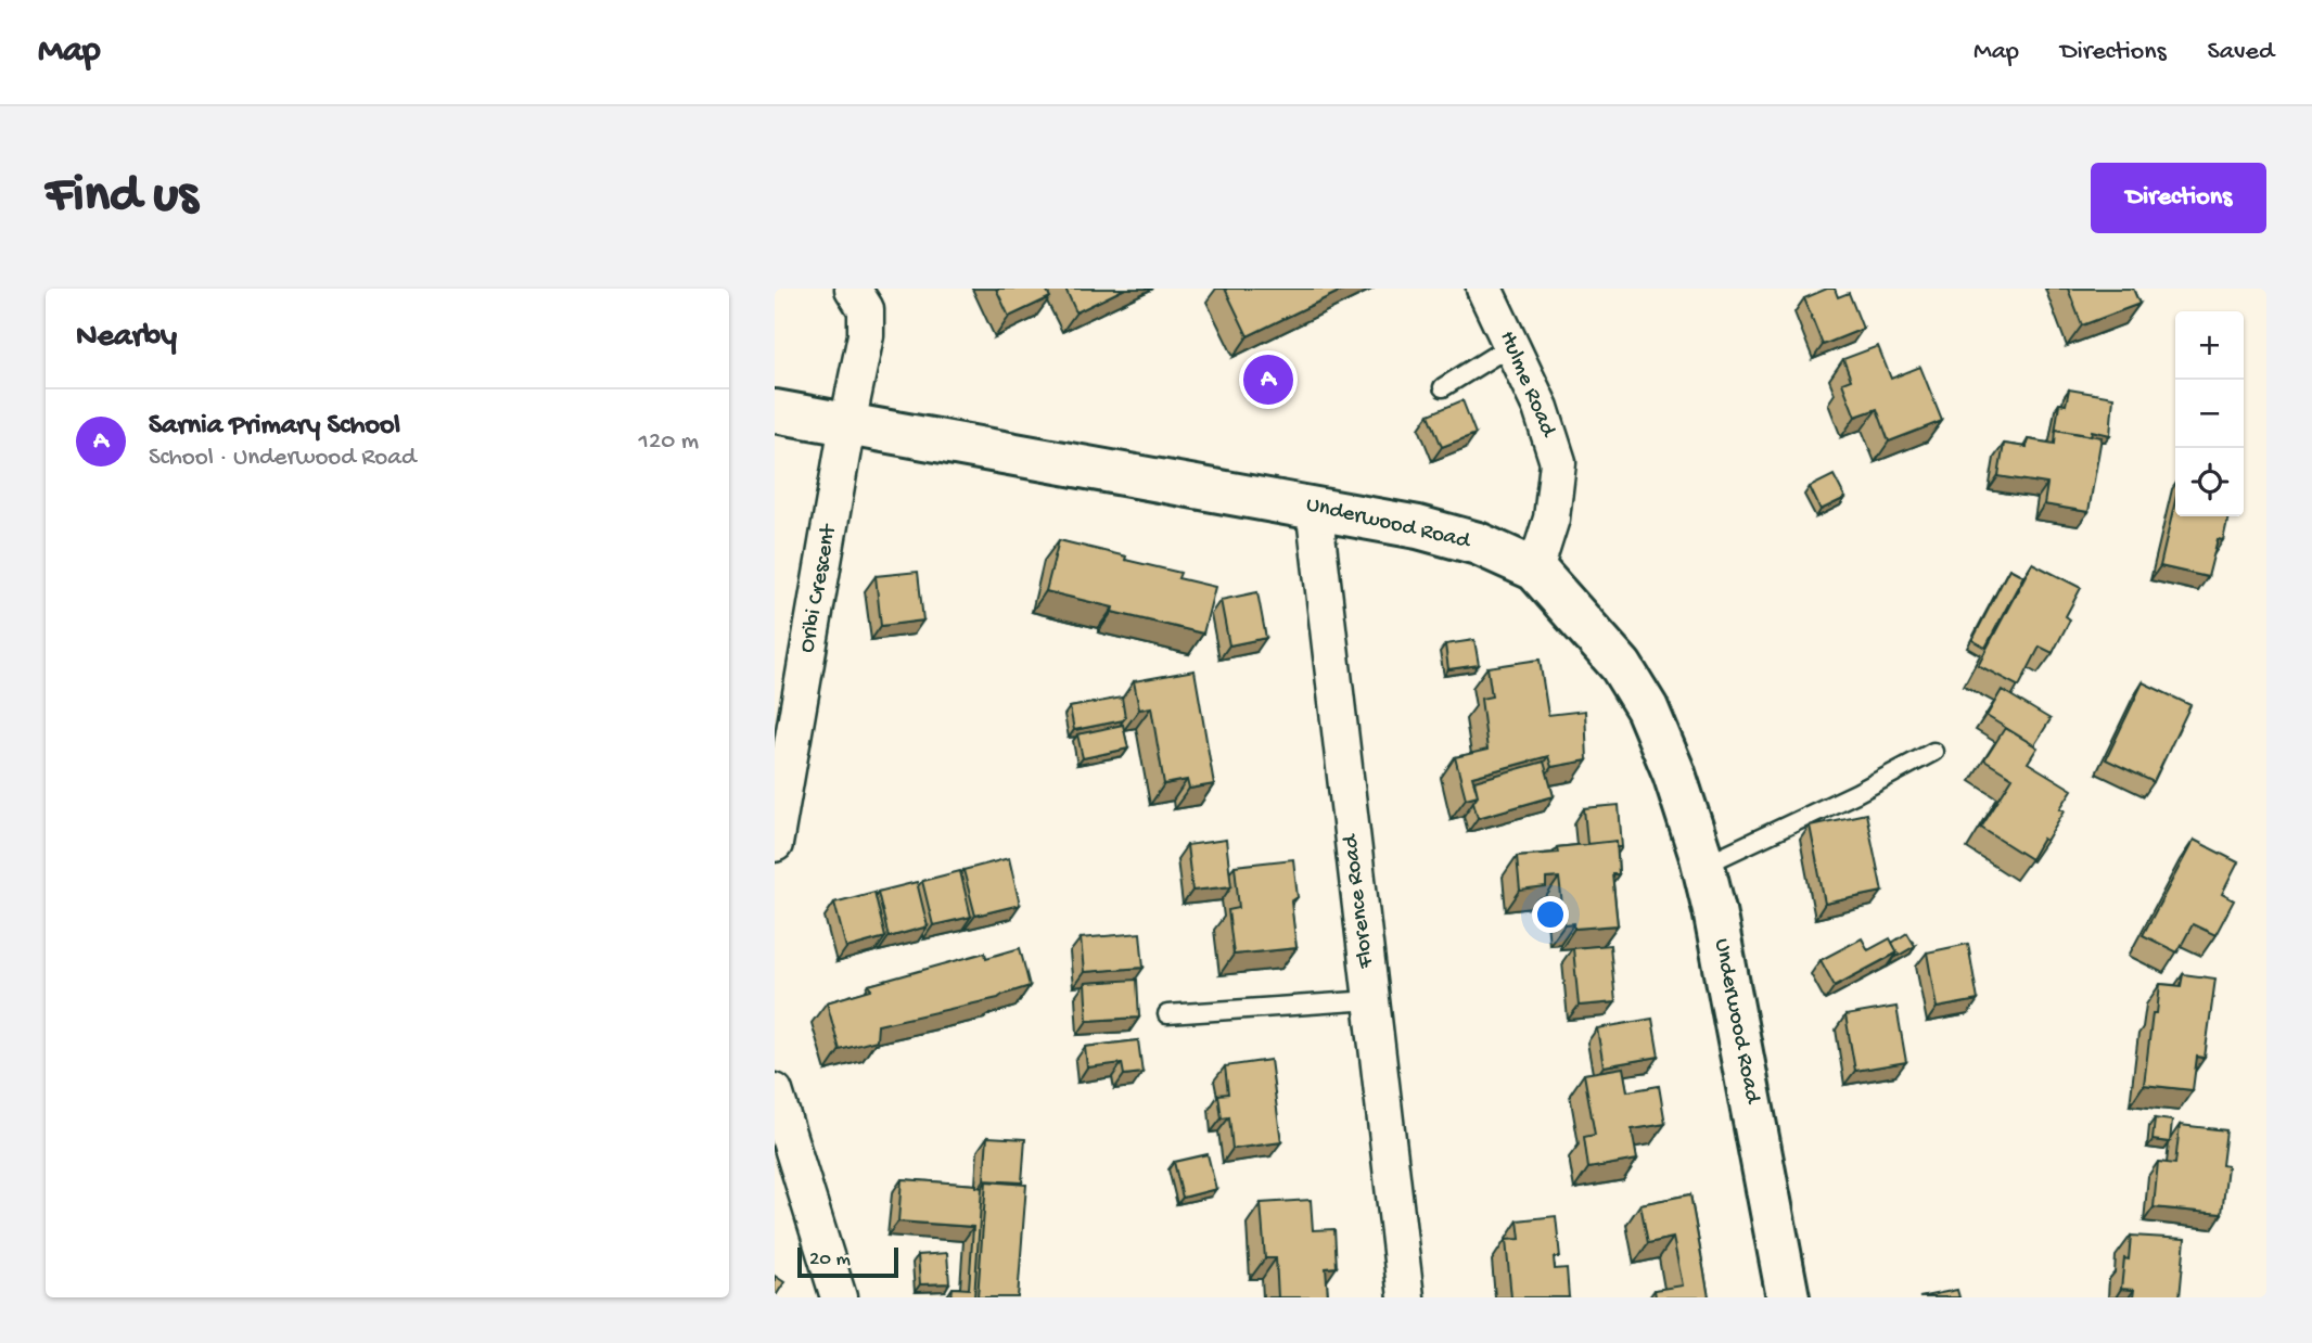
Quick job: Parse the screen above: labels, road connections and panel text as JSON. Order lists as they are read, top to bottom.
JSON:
{
  "streets": {
    "main road": ["Underwood Road"],
    "street": ["Hulme Road", "Oribi Crescent", "Florence Road"]
  },
  "crossings": [
    ["Hulme Road", "Underwood Road"],
    ["Underwood Road", "Oribi Crescent"],
    ["Underwood Road", "Florence Road"]
  ],
  "scale_bar": "20 m",
  "page": {
    "header": "Map",
    "nav": ["Map", "Directions", "Saved"],
    "buttons": "Directions",
    "title": "Find us",
    "heading": "Nearby",
    "map_buttons": ["+", "−"],
    "pins": "A",
    "list": [
      {
        "mark": "A",
        "name": "Sarnia Primary School",
        "note": "School · Underwood Road",
        "value": "120 m"
      }
    ],
    "scale": "20 m"
  }
}
